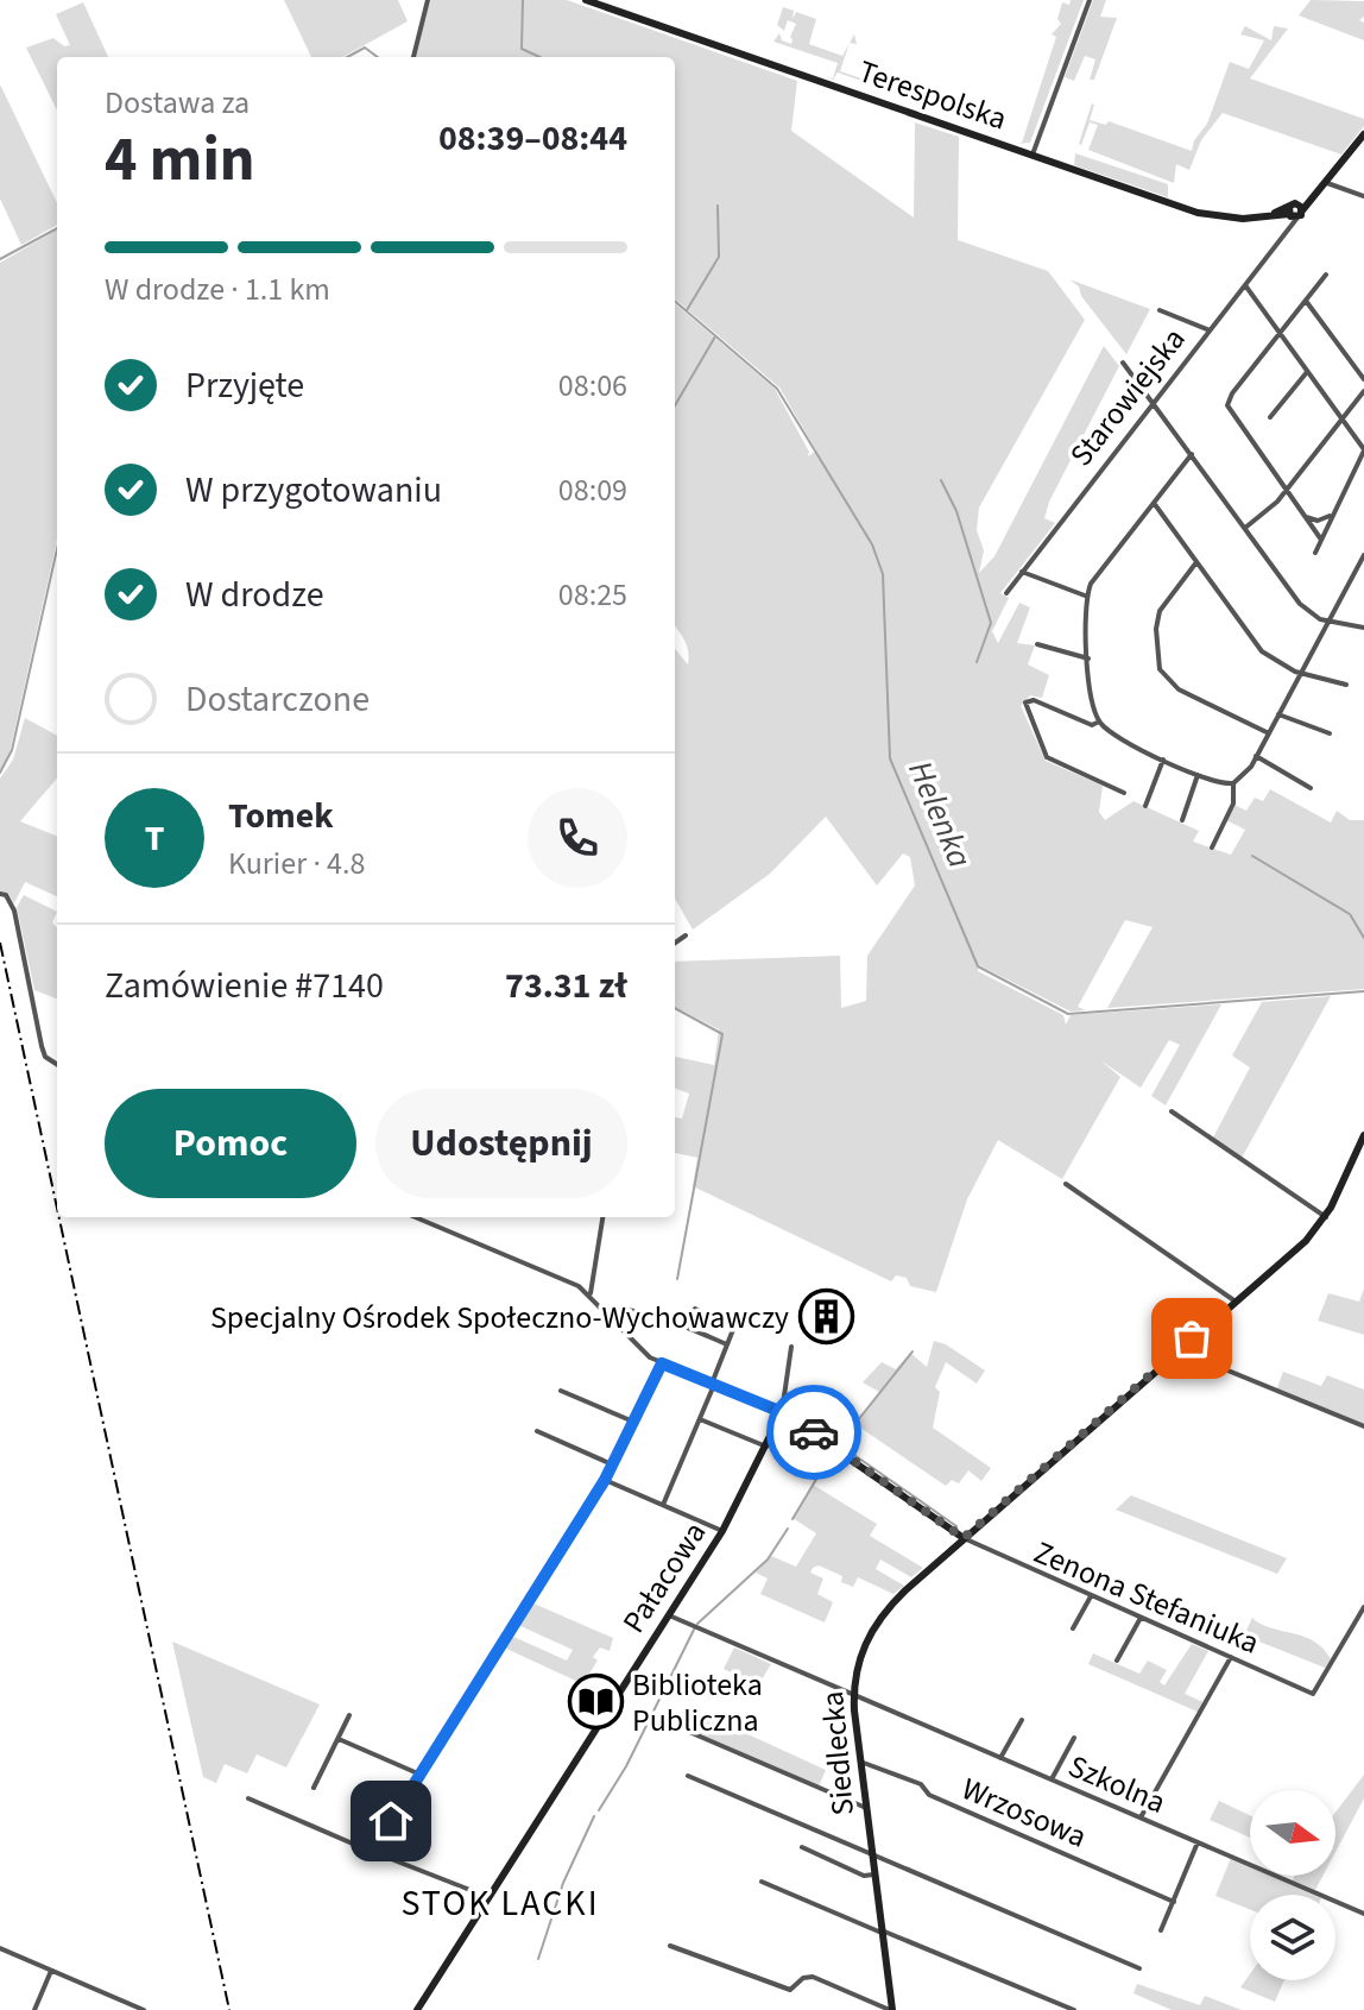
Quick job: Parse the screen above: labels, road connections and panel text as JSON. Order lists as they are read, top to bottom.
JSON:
{
  "streets": {
    "street": [
      "Terespolska",
      "Starowiejska",
      "Pałacowa",
      "Zenona Stefaniuka",
      "Siedlecka",
      "Szkolna",
      "Wrzosowa"
    ]
  },
  "crossings": [
    ["Terespolska", "Starowiejska"],
    ["Pałacowa", "Szkolna"],
    ["Zenona Stefaniuka", "Siedlecka"],
    ["Siedlecka", "Szkolna"],
    ["Siedlecka", "Wrzosowa"]
  ],
  "districts": ["STOK LACKI"],
  "water": ["Helenka"],
  "places": {
    "building": ["Specjalny Ośrodek Społeczno-Wychowawczy"],
    "library": ["Biblioteka Publiczna"]
  },
  "north": "right",
  "page": {
    "heading": ["4 min", "Dostawa za", "08:39–08:44"],
    "panel": [
      "Tomek",
      "Kurier · 4.8",
      "Zamówienie #7140",
      "73.31 zł"
    ],
    "bar": "W drodze · 1.1 km",
    "list": [
      ["Przyjęte", "08:06"],
      ["W przygotowaniu", "08:09"],
      ["W drodze", "08:25"],
      "Dostarczone"
    ],
    "round": "T",
    "buttons": ["Pomoc", "Udostępnij"]
  }
}
